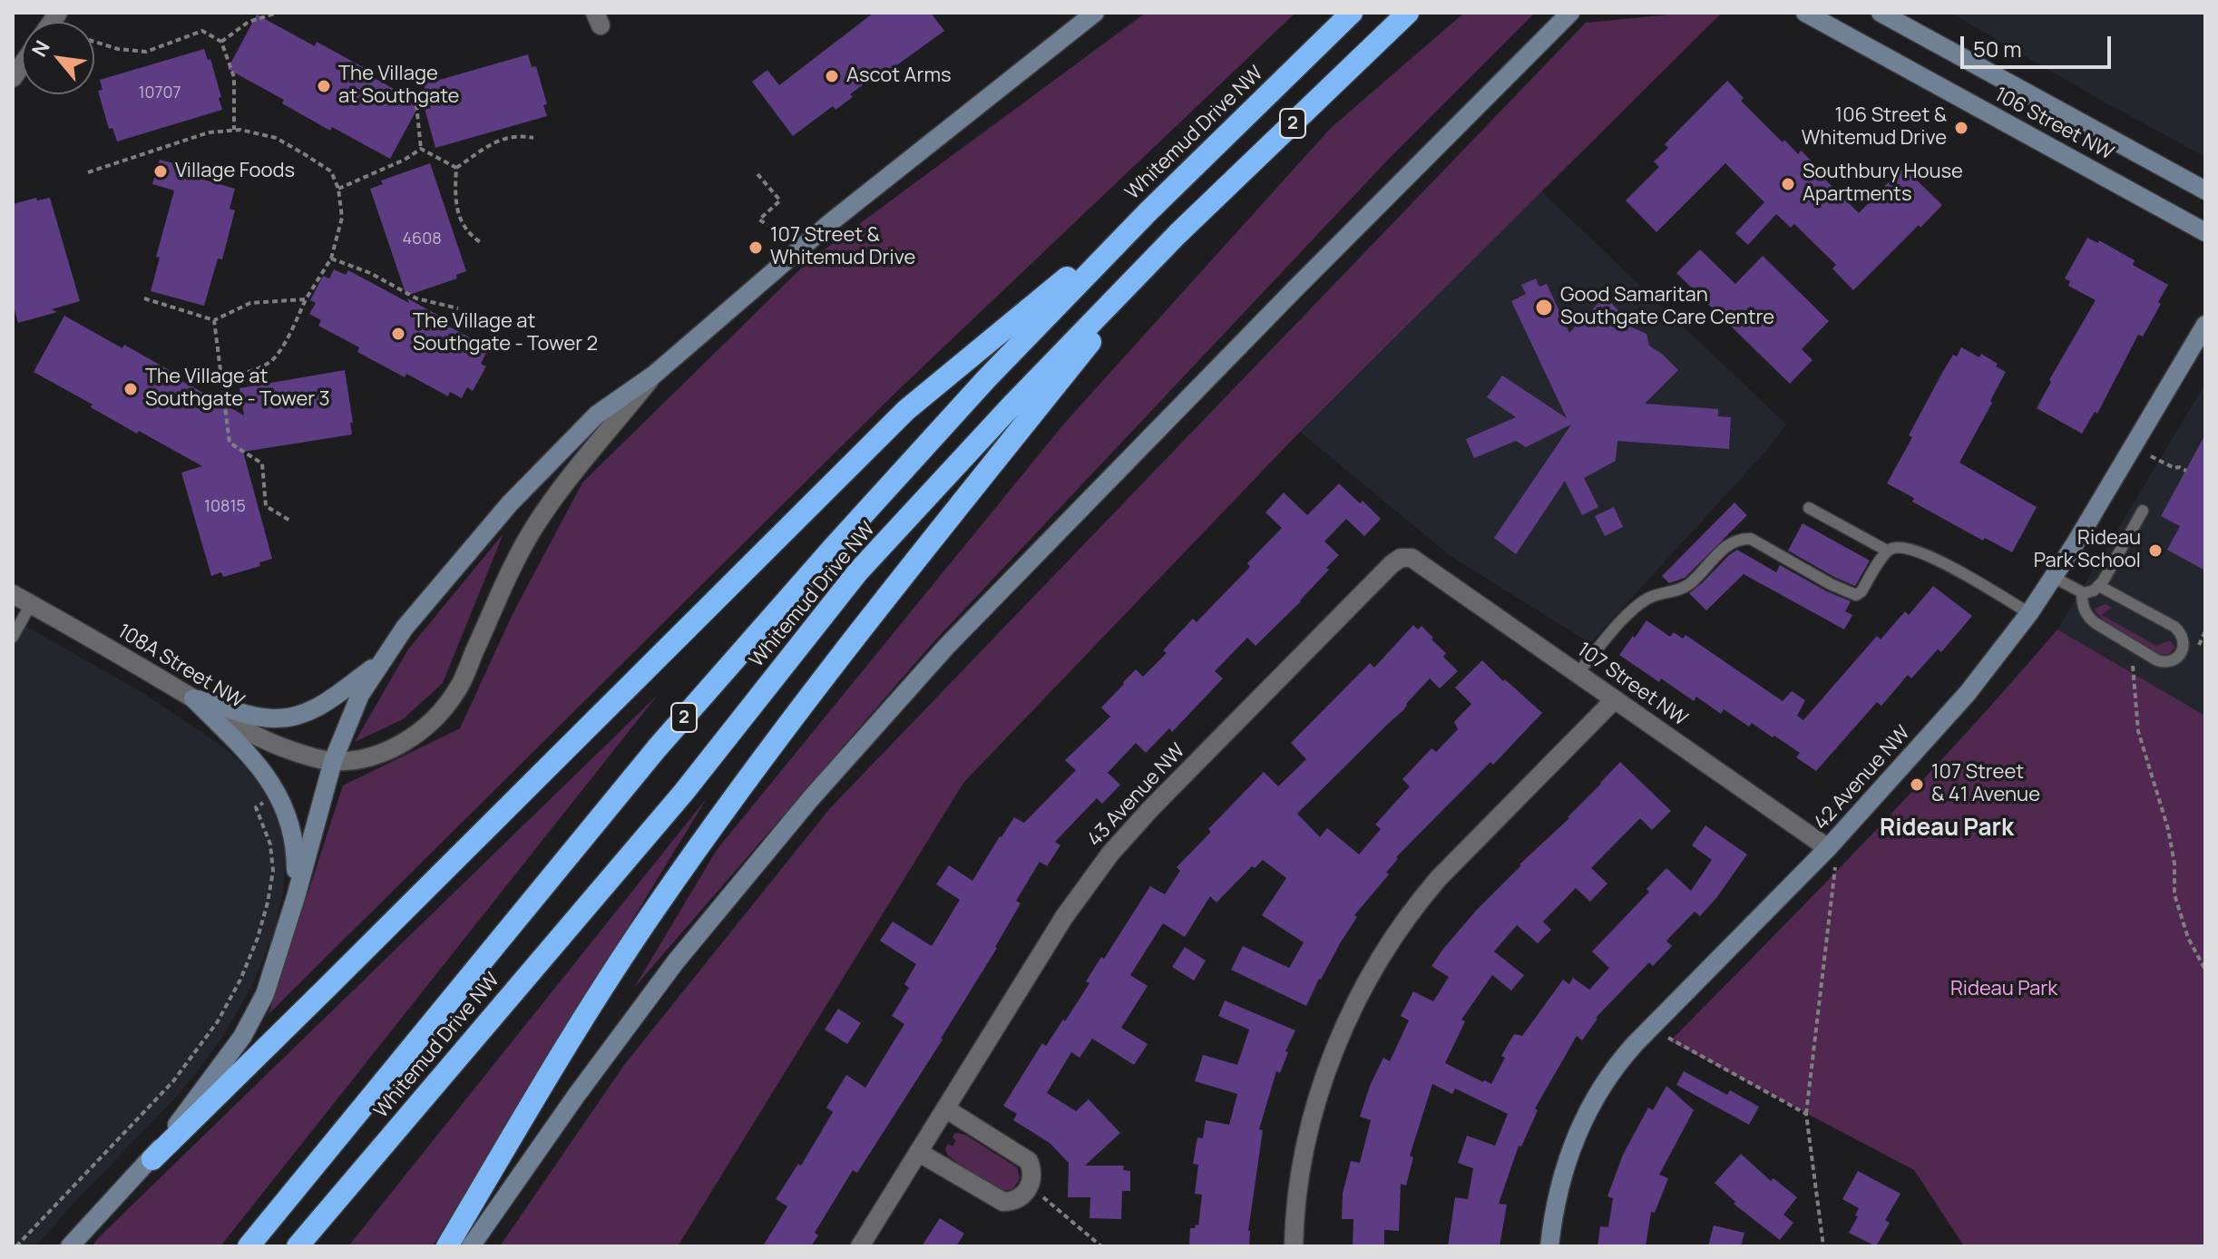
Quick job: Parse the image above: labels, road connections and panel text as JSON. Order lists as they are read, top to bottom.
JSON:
{
  "streets": {
    "highway": ["2", "Whitemud Drive NW"],
    "street": [
      "106 Street NW",
      "108A Street NW",
      "107 Street NW",
      "42 Avenue NW",
      "43 Avenue NW"
    ]
  },
  "crossings": [
    ["107 Street NW", "42 Avenue NW"],
    ["107 Street NW", "43 Avenue NW"]
  ],
  "districts": ["Rideau Park"],
  "parks": ["Rideau Park"],
  "places": [
    "Ascot Arms",
    "The Village at Southgate",
    "106 Street & Whitemud Drive",
    "Village Foods",
    "Southbury House Apartments",
    "107 Street & Whitemud Drive",
    "Good Samaritan Southgate Care Centre",
    "The Village at Southgate - Tower 2",
    "The Village at Southgate - Tower 3",
    "Rideau Park School",
    "107 Street & 41 Avenue"
  ],
  "house_numbers": ["10707", "4608", "10815"],
  "scale_bar": "50 m",
  "north": "top left"
}
